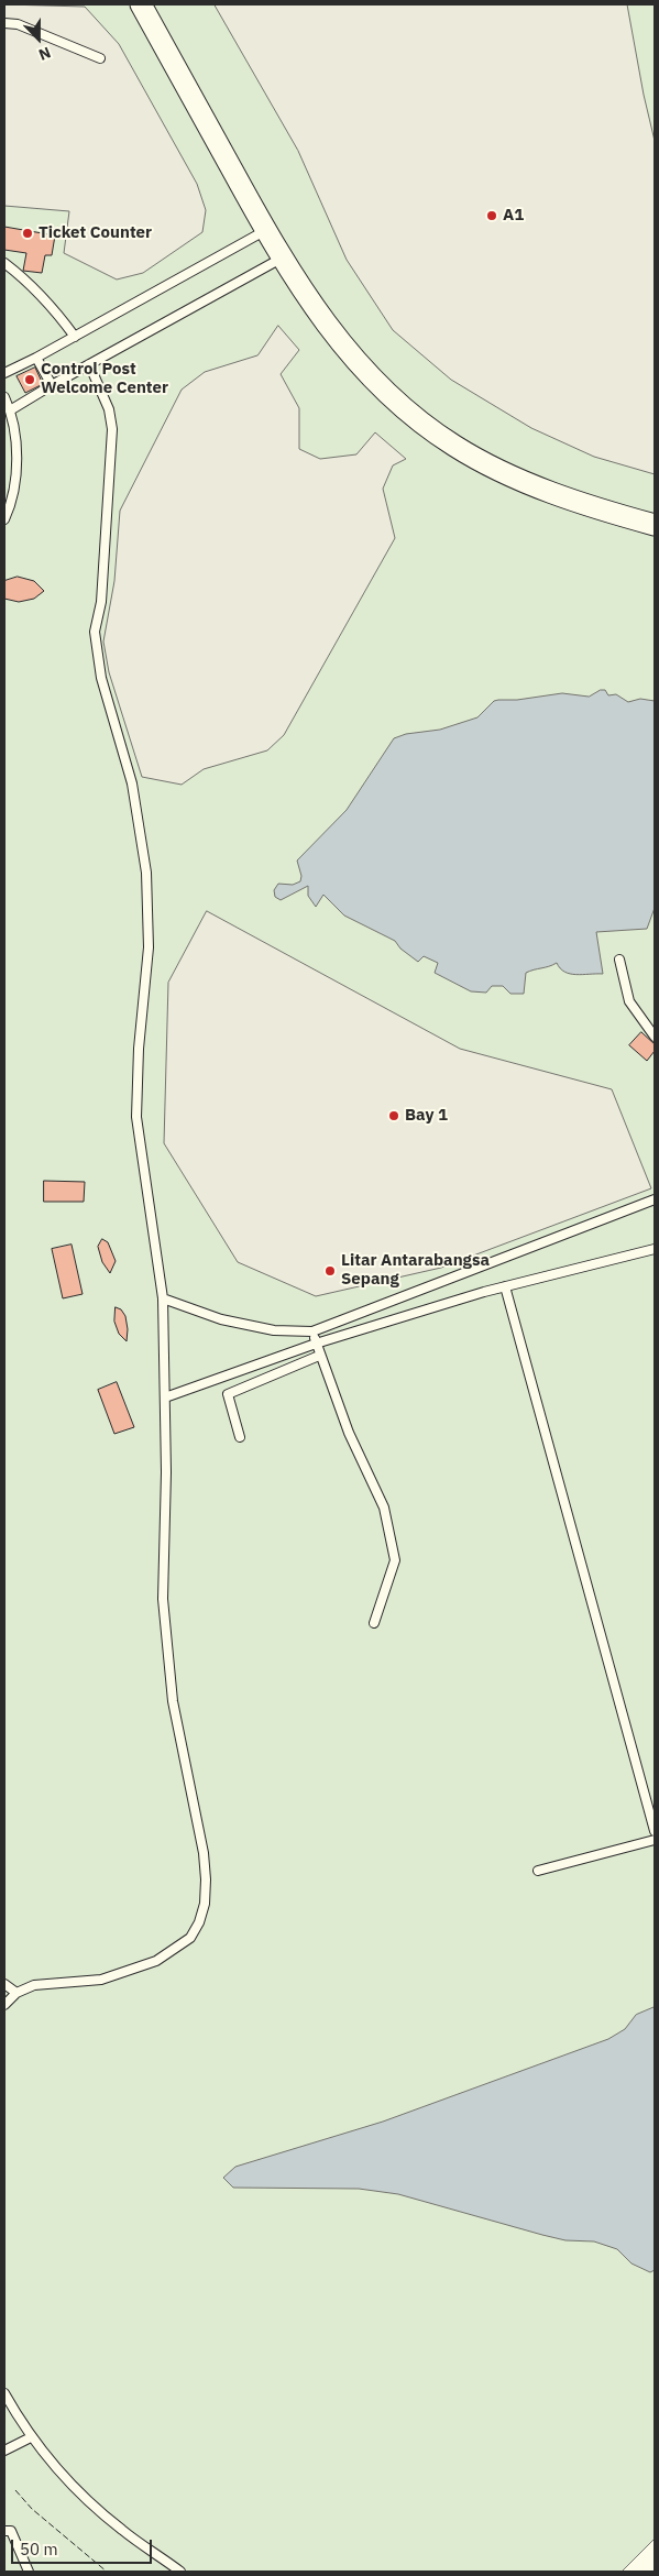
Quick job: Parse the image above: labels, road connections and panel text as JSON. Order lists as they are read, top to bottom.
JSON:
{
  "places": [
    "A1",
    "Ticket Counter",
    "Control Post Welcome Center",
    "Bay 1",
    "Litar Antarabangsa Sepang"
  ],
  "scale_bar": "50 m",
  "north": "bottom"
}
